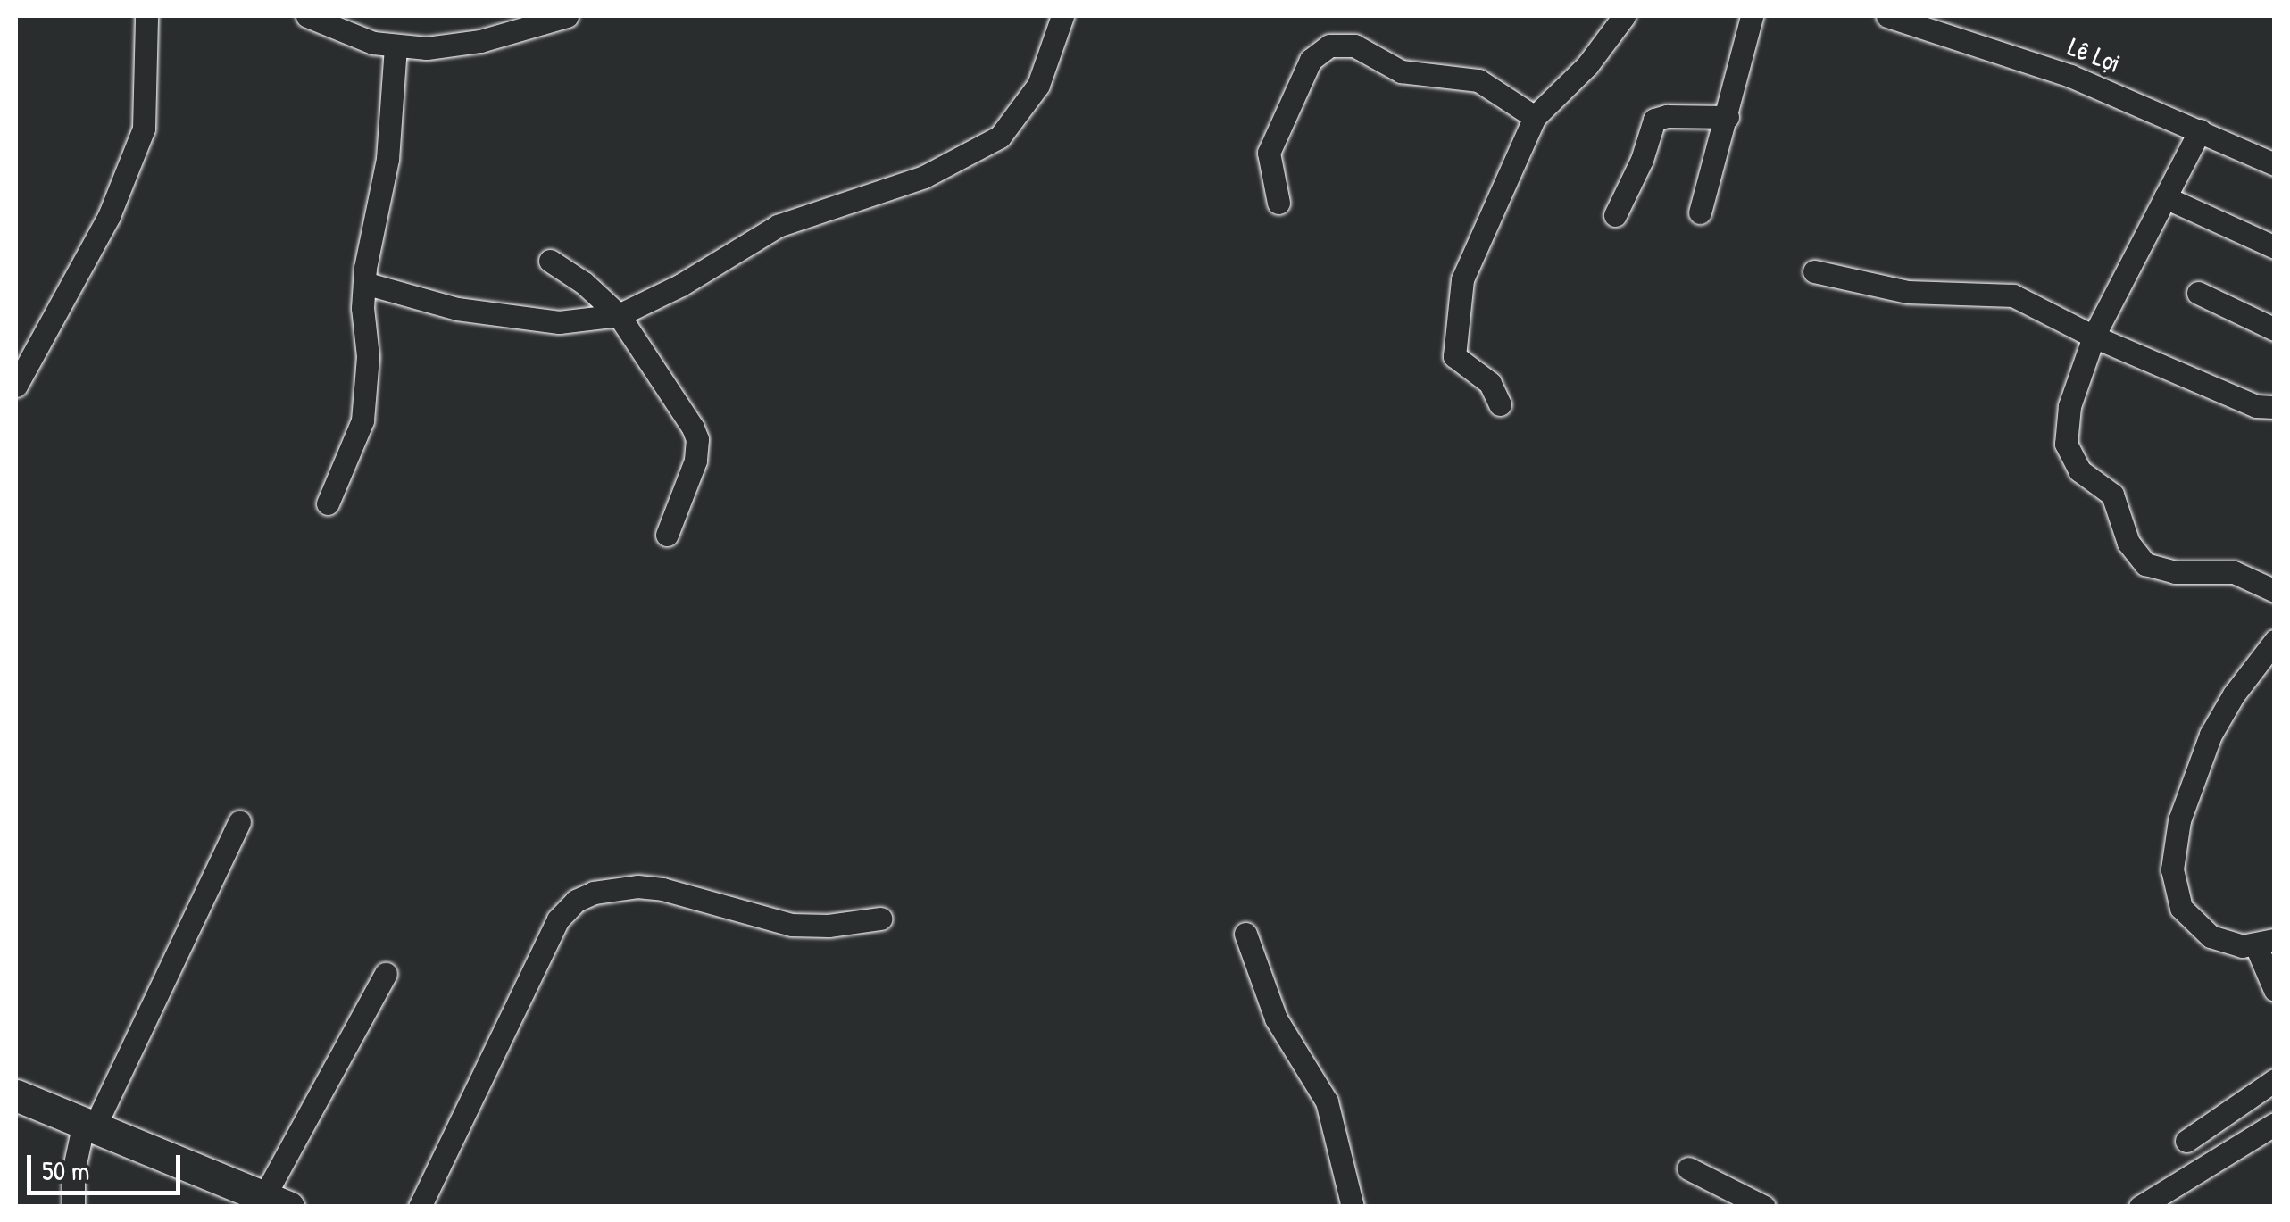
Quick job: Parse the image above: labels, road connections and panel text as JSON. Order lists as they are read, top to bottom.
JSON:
{
  "streets": {
    "street": ["Lê Lợi"]
  },
  "scale_bar": "50 m"
}
